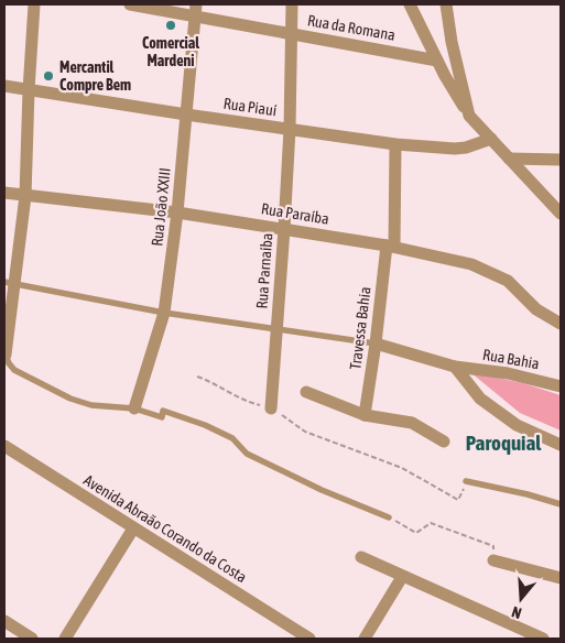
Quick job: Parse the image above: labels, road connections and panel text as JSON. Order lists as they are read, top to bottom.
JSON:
{
  "streets": {
    "street": [
      "Rua da Romana",
      "Rua Piauí",
      "Rua João XXIII",
      "Rua Paraíba",
      "Rua Parnaíba",
      "Travessa Bahia",
      "Rua Bahia",
      "Avenida Abraão Corando da Costa"
    ]
  },
  "crossings": [
    ["Rua da Romana", "Rua João XXIII"],
    ["Rua da Romana", "Rua Parnaíba"],
    ["Rua Piauí", "Rua João XXIII"],
    ["Rua Piauí", "Rua Parnaíba"],
    ["Rua Piauí", "Travessa Bahia"],
    ["Rua João XXIII", "Rua Paraíba"],
    ["Rua Paraíba", "Rua Parnaíba"],
    ["Rua Paraíba", "Travessa Bahia"],
    ["Travessa Bahia", "Rua Bahia"]
  ],
  "districts": ["Paroquial"],
  "places": ["Comercial Mardeni", "Mercantil Compre Bem"],
  "north": "bottom"
}
